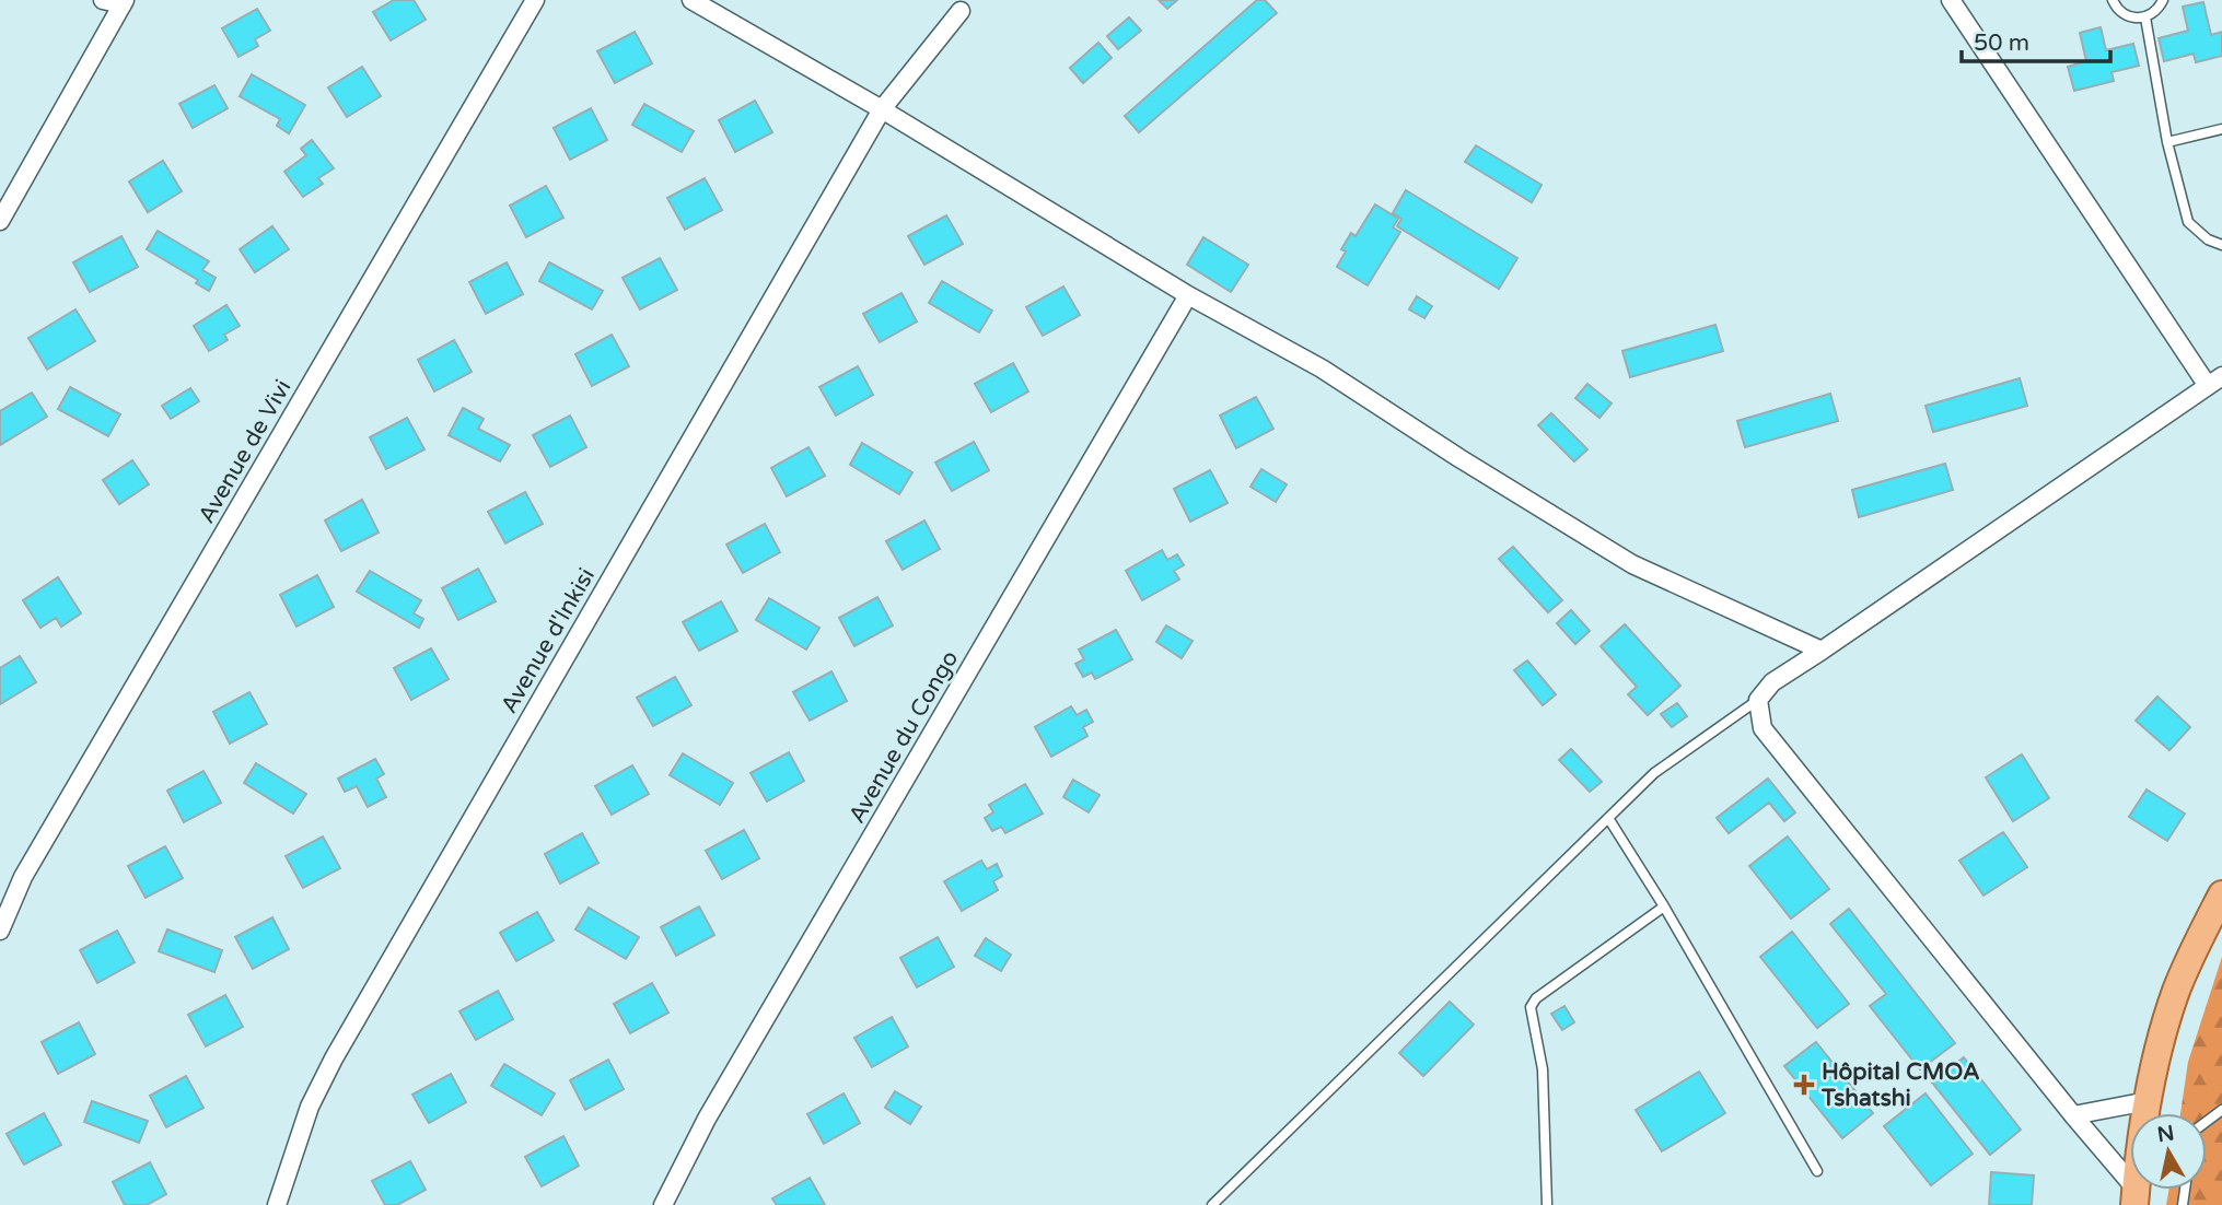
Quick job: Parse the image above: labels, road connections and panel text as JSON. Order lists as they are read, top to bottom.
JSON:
{
  "streets": {
    "street": ["Avenue de Vivi", "Avenue d'Inkisi", "Avenue du Congo"]
  },
  "places": {
    "health": ["Hôpital CMOA Tshatshi"]
  },
  "scale_bar": "50 m",
  "north": "top"
}
